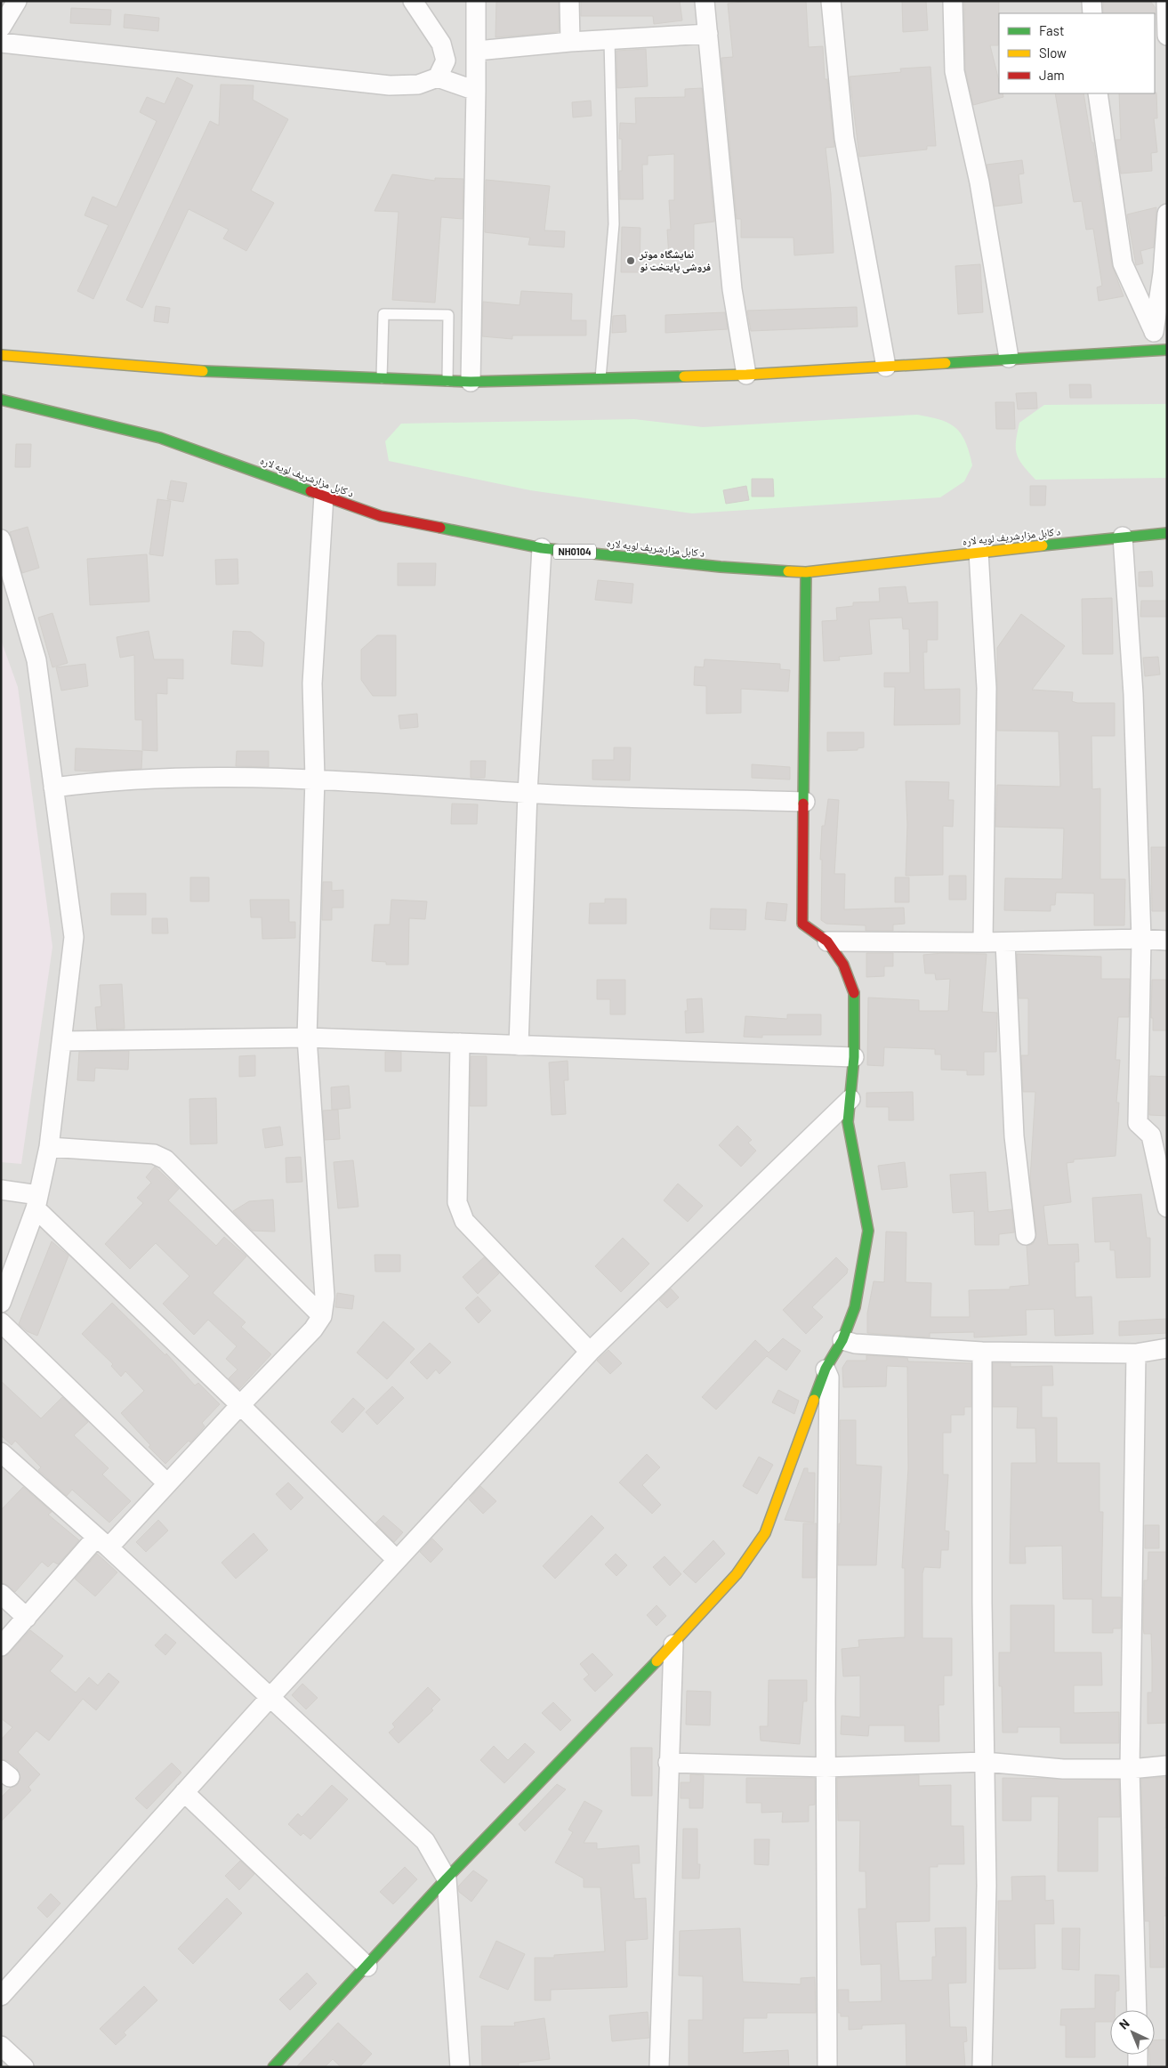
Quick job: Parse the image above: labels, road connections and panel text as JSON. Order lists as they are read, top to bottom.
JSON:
{
  "streets": {
    "main road": ["د کابل مزارشریف لویه لاره", "NH0104"]
  },
  "places": ["نمایشگاه موتر فروشی پایتخت نو"],
  "legend": ["Fast", "Slow", "Jam"],
  "north": "top left"
}
